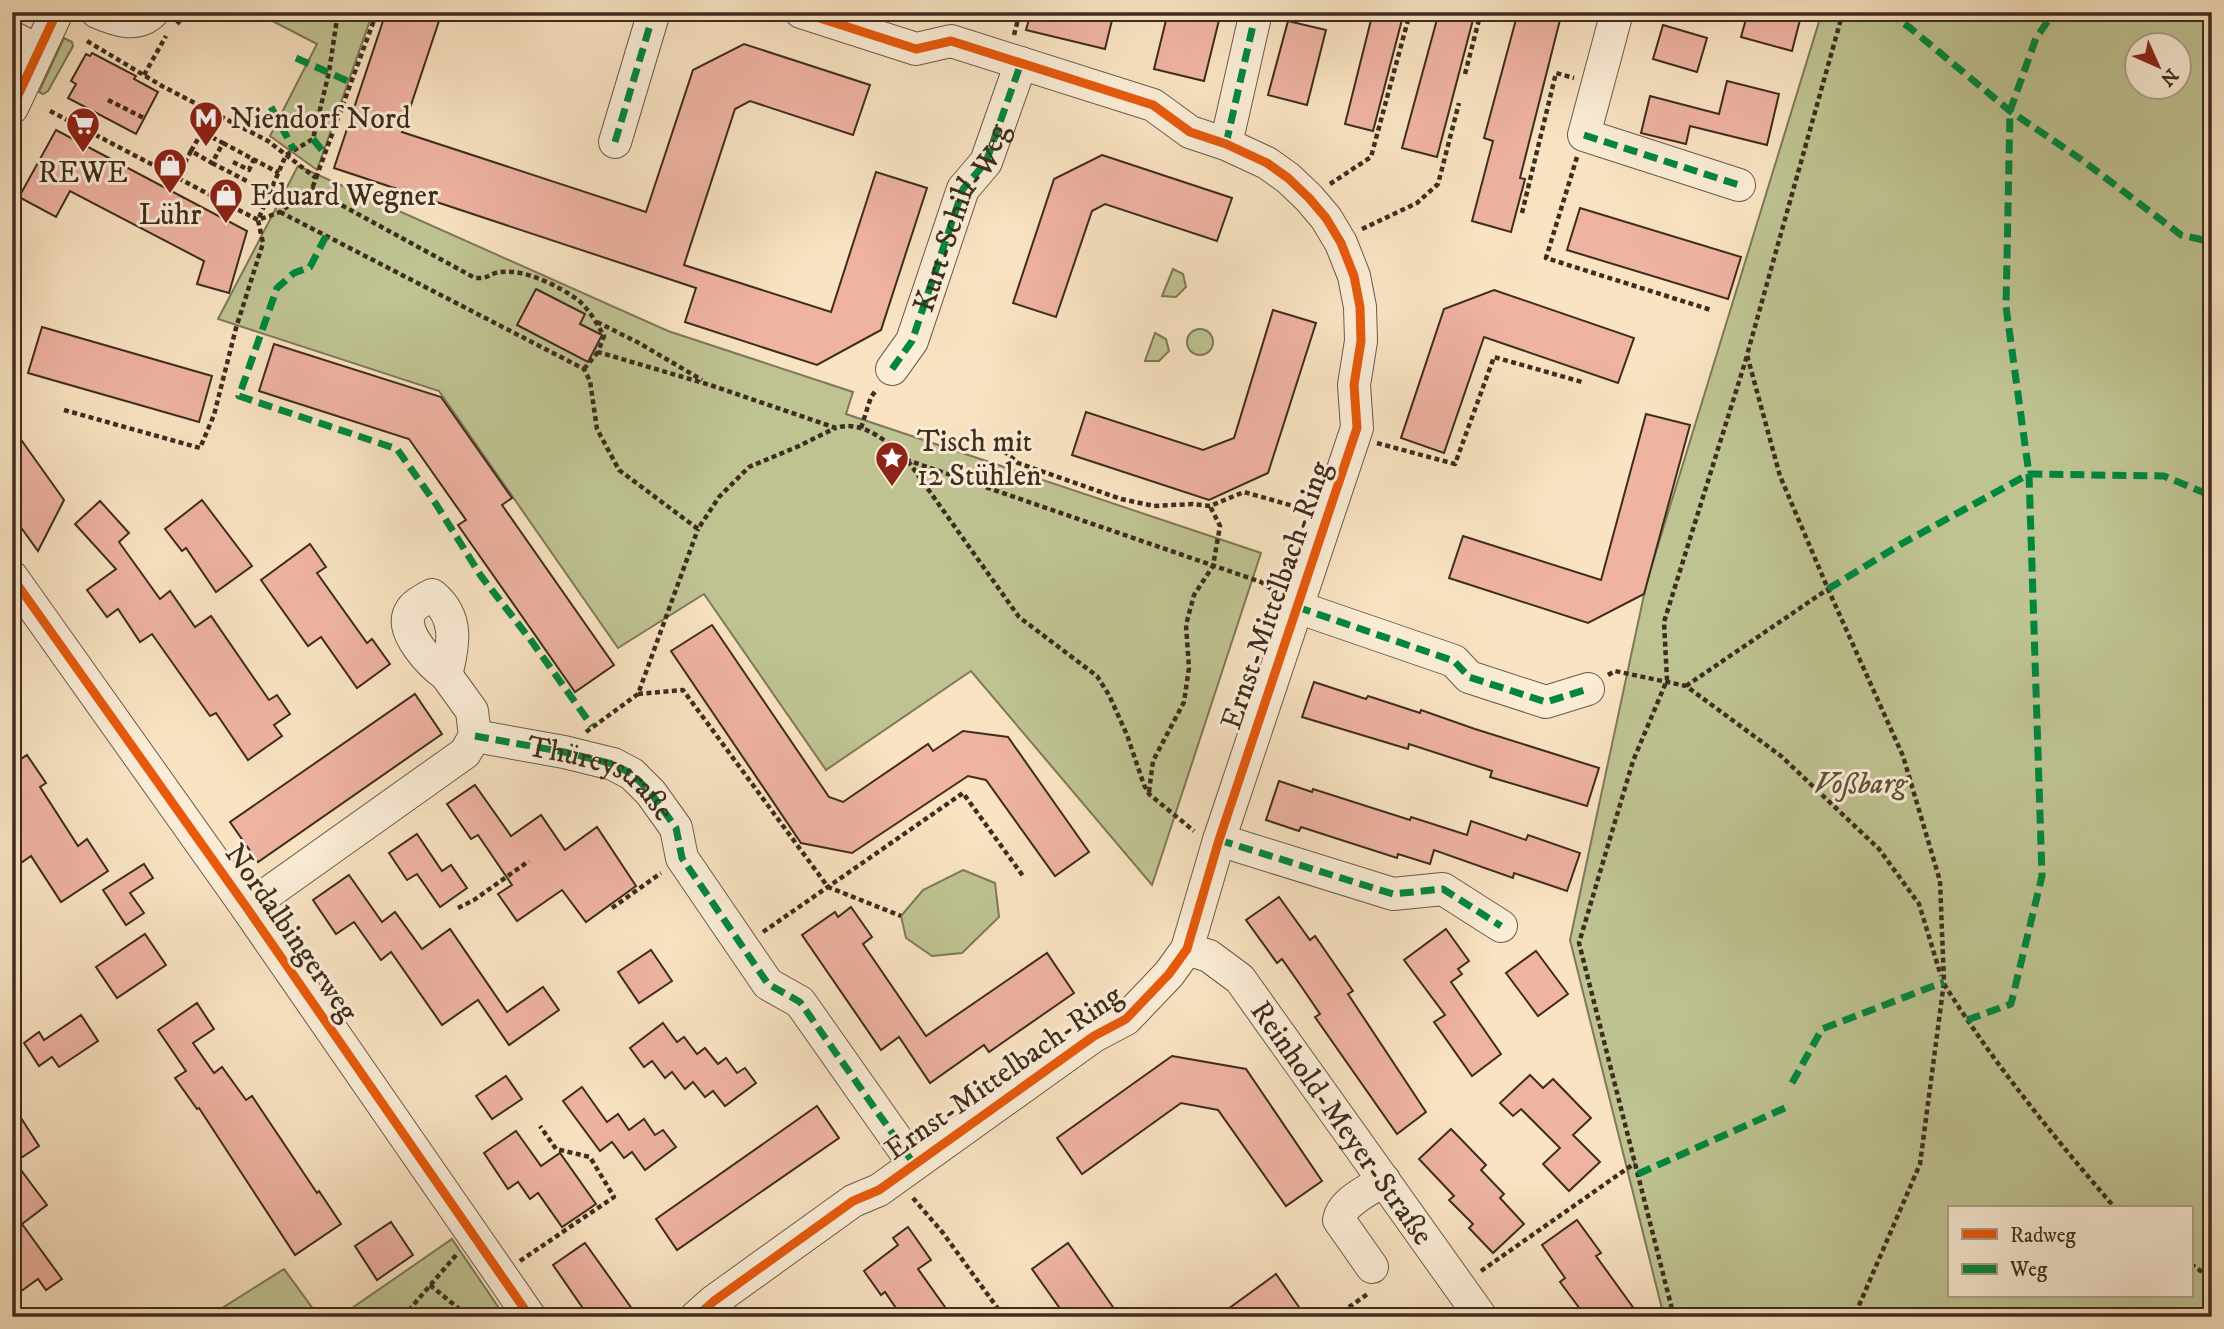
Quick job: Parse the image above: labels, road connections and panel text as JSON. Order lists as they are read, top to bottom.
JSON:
{
  "streets": {
    "street": [
      "Kurt-Schill-Weg",
      "Ernst-Mittelbach-Ring",
      "Thüreystraße",
      "Nordalbingerweg",
      "Reinhold-Meyer-Straße"
    ]
  },
  "crossings": [
    ["Kurt-Schill-Weg", "Ernst-Mittelbach-Ring"],
    ["Ernst-Mittelbach-Ring", "Thüreystraße"],
    ["Ernst-Mittelbach-Ring", "Reinhold-Meyer-Straße"]
  ],
  "parks": ["Voßbarg"],
  "places": {
    "metro station": ["Niendorf Nord"],
    "supermarket": ["REWE"],
    "shop": ["Lühr", "Eduard Wegner"],
    "place": ["Tisch mit 12 Stühlen"]
  },
  "legend": ["Radweg", "Weg"],
  "north": "bottom right"
}
